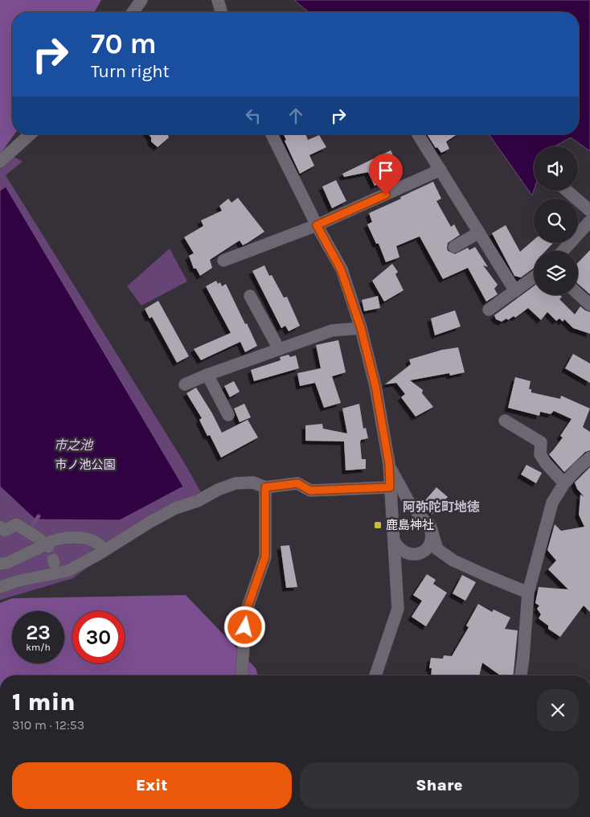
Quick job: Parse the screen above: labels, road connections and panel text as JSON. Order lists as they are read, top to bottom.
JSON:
{
  "districts": ["阿弥陀町地徳"],
  "water": ["市之池"],
  "parks": ["市ノ池公園"],
  "places": {
    "transit": ["鹿島神社"]
  },
  "page": {
    "turn": ["70 m", "Turn right"],
    "speed": "23 km/h",
    "limit": "30",
    "heading": ["1 min", "310 m · 12:53"],
    "buttons": ["Exit", "Share"]
  }
}
